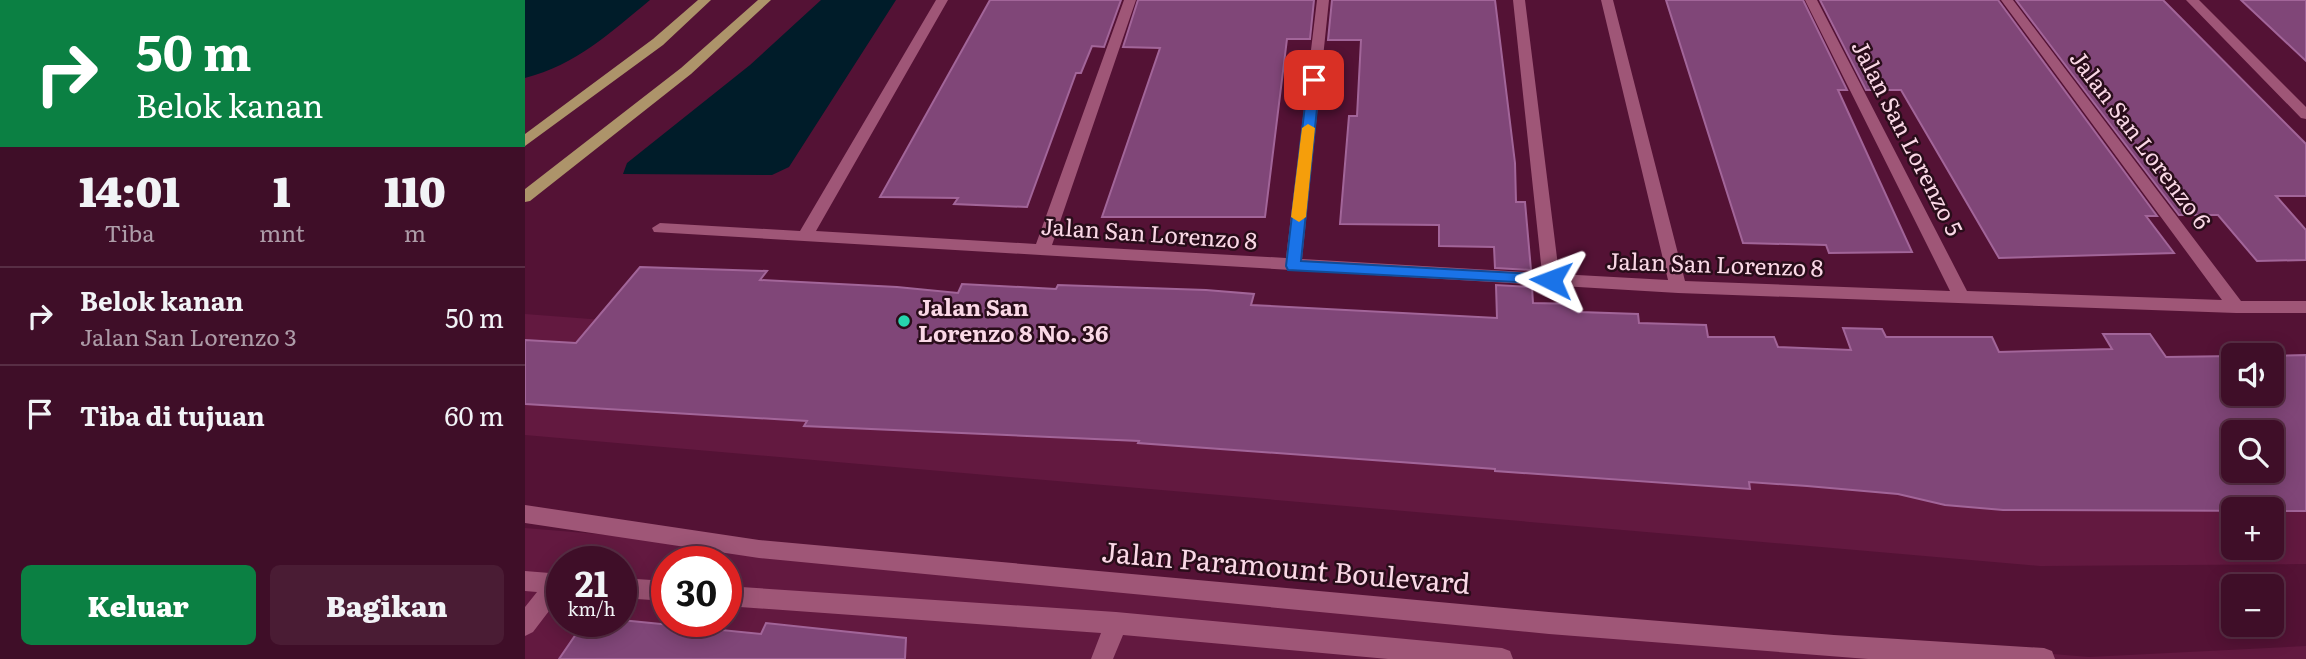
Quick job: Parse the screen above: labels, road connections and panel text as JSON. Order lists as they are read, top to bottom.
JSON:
{
  "streets": {
    "street": [
      "Jalan San Lorenzo 5",
      "Jalan San Lorenzo 6",
      "Jalan San Lorenzo 8",
      "Jalan Paramount Boulevard"
    ]
  },
  "crossings": [
    ["Jalan San Lorenzo 5", "Jalan San Lorenzo 8"],
    ["Jalan San Lorenzo 6", "Jalan San Lorenzo 8"]
  ],
  "places": ["Jalan San Lorenzo 8 No. 36"],
  "page": {
    "turn": ["50 m", "Belok kanan"],
    "eta": [
      "14:01",
      "Tiba",
      "1",
      "mnt",
      "110",
      "m"
    ],
    "list": [
      {
        "name": "Belok kanan",
        "note": "Jalan San Lorenzo 3",
        "value": "50 m"
      },
      {
        "name": "Tiba di tujuan",
        "value": "60 m"
      }
    ],
    "map_buttons": ["+", "−"],
    "speed": "21 km/h",
    "limit": "30",
    "buttons": ["Keluar", "Bagikan"]
  }
}
